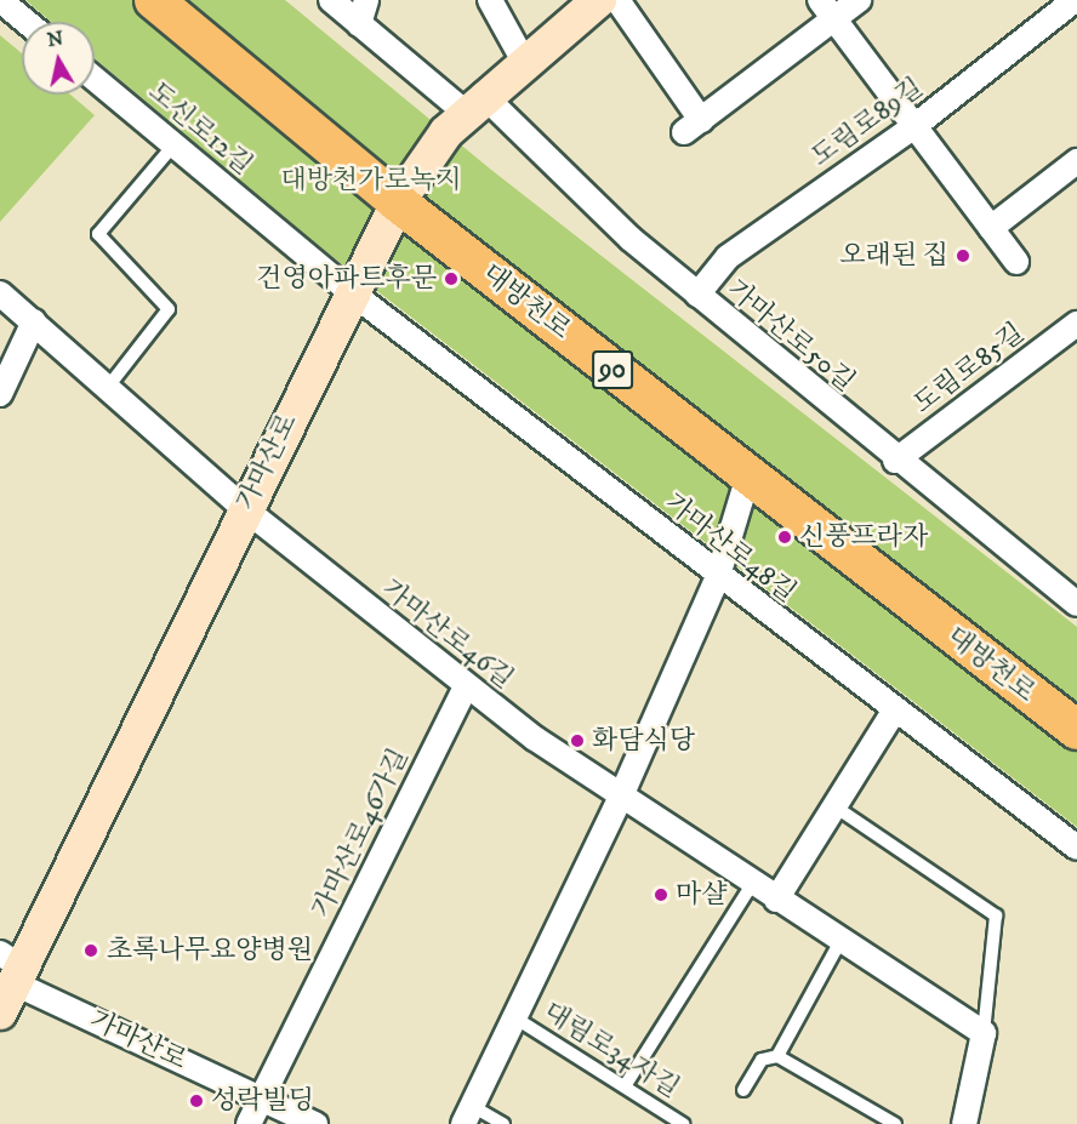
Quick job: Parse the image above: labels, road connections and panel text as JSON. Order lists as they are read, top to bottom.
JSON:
{
  "streets": {
    "main road": ["대방천로", "90", "가마산로"],
    "street": [
      "도림로89길",
      "도신로12길",
      "가마산로50길",
      "도림로85길",
      "가마산로48길",
      "가마산로46길",
      "가마산로46가길"
    ],
    "lane": ["대림로34자길"]
  },
  "crossings": [
    ["도림로89길", "가마산로50길"],
    ["도신로12길", "가마산로"],
    ["도신로12길", "가마산로48길"],
    ["대방천로", "가마산로"],
    ["가마산로50길", "도림로85길"],
    ["가마산로50길", "가마산로"],
    ["가마산로", "가마산로48길"],
    ["가마산로", "가마산로46길"],
    ["가마산로", "가마산로46가길"],
    ["가마산로46길", "가마산로46가길"]
  ],
  "parks": ["대방천가로녹지"],
  "places": [
    "오래된 집",
    "건영아파트후문",
    "신풍프라자",
    "화담식당",
    "마샬",
    "초록나무요양병원",
    "성락빌딩"
  ],
  "north": "top"
}
